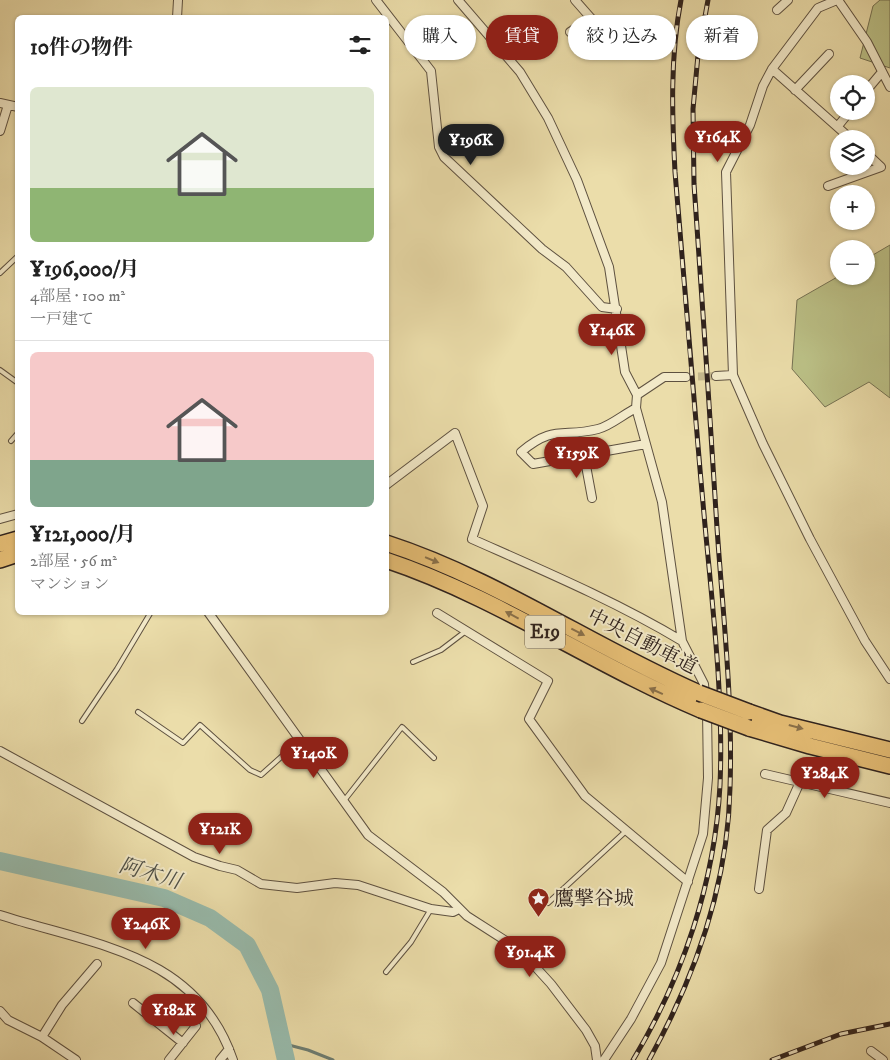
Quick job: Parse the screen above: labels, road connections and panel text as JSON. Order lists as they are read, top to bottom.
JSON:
{
  "streets": {
    "highway": ["E19", "中央自動車道"]
  },
  "water": ["阿木川"],
  "places": {
    "place": ["鷹撃谷城"]
  },
  "page": {
    "chip": [
      "購入",
      "賃貸",
      "絞り込み",
      "新着"
    ],
    "heading": "10件の物件",
    "map_buttons": ["+", "−"],
    "list": [
      {
        "name": "¥196,000/月",
        "note": "4部屋 · 100 m² · 一戸建て"
      },
      {
        "name": "¥121,000/月",
        "note": "2部屋 · 56 m² · マンション"
      }
    ],
    "price": [
      "¥164K",
      "¥196K",
      "¥146K",
      "¥159K",
      "¥140K",
      "¥284K",
      "¥121K",
      "¥246K",
      "¥91.4K",
      "¥182K"
    ]
  }
}
